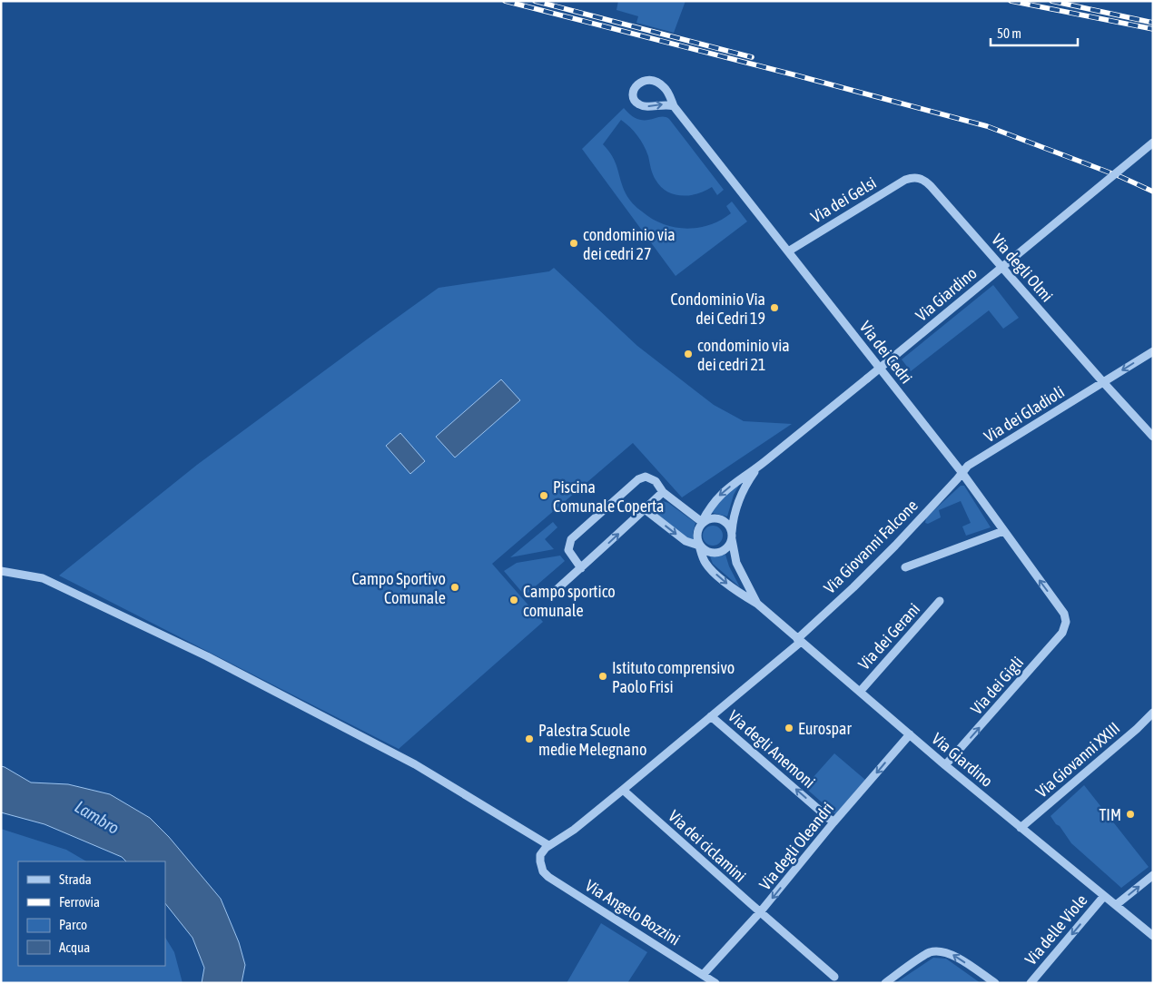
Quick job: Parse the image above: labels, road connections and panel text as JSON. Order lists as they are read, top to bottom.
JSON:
{
  "streets": {
    "street": [
      "Via dei Gelsi",
      "Via degli Olmi",
      "Via Giardino",
      "Via dei Cedri",
      "Via dei Gladioli",
      "Via Giovanni Falcone",
      "Via dei Gerani",
      "Via dei Gigli",
      "Via degli Anemoni",
      "Via Giovanni XXIII",
      "Via dei ciclamini",
      "Via degli Oleandri",
      "Via Angelo Bozzini",
      "Via delle Viole"
    ]
  },
  "crossings": [
    ["Via dei Gelsi", "Via degli Olmi"],
    ["Via dei Gelsi", "Via dei Cedri"],
    ["Via degli Olmi", "Via dei Gladioli"],
    ["Via Giardino", "Via Giovanni Falcone"],
    ["Via Giardino", "Via dei Gerani"],
    ["Via Giardino", "Via dei Gigli"],
    ["Via Giardino", "Via Giovanni XXIII"],
    ["Via Giardino", "Via degli Oleandri"],
    ["Via Giardino", "Via delle Viole"],
    ["Via dei Cedri", "Via dei Gladioli"],
    ["Via dei Cedri", "Via Giovanni Falcone"],
    ["Via dei Cedri", "Via dei Gigli"],
    ["Via dei Gladioli", "Via Giovanni Falcone"],
    ["Via Giovanni Falcone", "Via degli Anemoni"],
    ["Via Giovanni Falcone", "Via dei ciclamini"],
    ["Via Giovanni Falcone", "Via Angelo Bozzini"],
    ["Via degli Anemoni", "Via degli Oleandri"],
    ["Via dei ciclamini", "Via degli Oleandri"],
    ["Via degli Oleandri", "Via Angelo Bozzini"]
  ],
  "one_way": [
    "Via dei Gigli",
    "Via degli Anemoni",
    "Via degli Oleandri",
    "Via delle Viole"
  ],
  "water": ["Lambro"],
  "places": [
    "condominio via dei cedri 27",
    "Condominio Via dei Cedri 19",
    "condominio via dei cedri 21",
    "Piscina Comunale Coperta",
    "Campo Sportivo Comunale",
    "Campo sportico comunale",
    "Istituto comprensivo Paolo Frisi",
    "Eurospar",
    "Palestra Scuole medie Melegnano",
    "TIM"
  ],
  "legend": [
    "Strada",
    "Ferrovia",
    "Parco",
    "Acqua"
  ],
  "scale_bar": "50 m"
}
